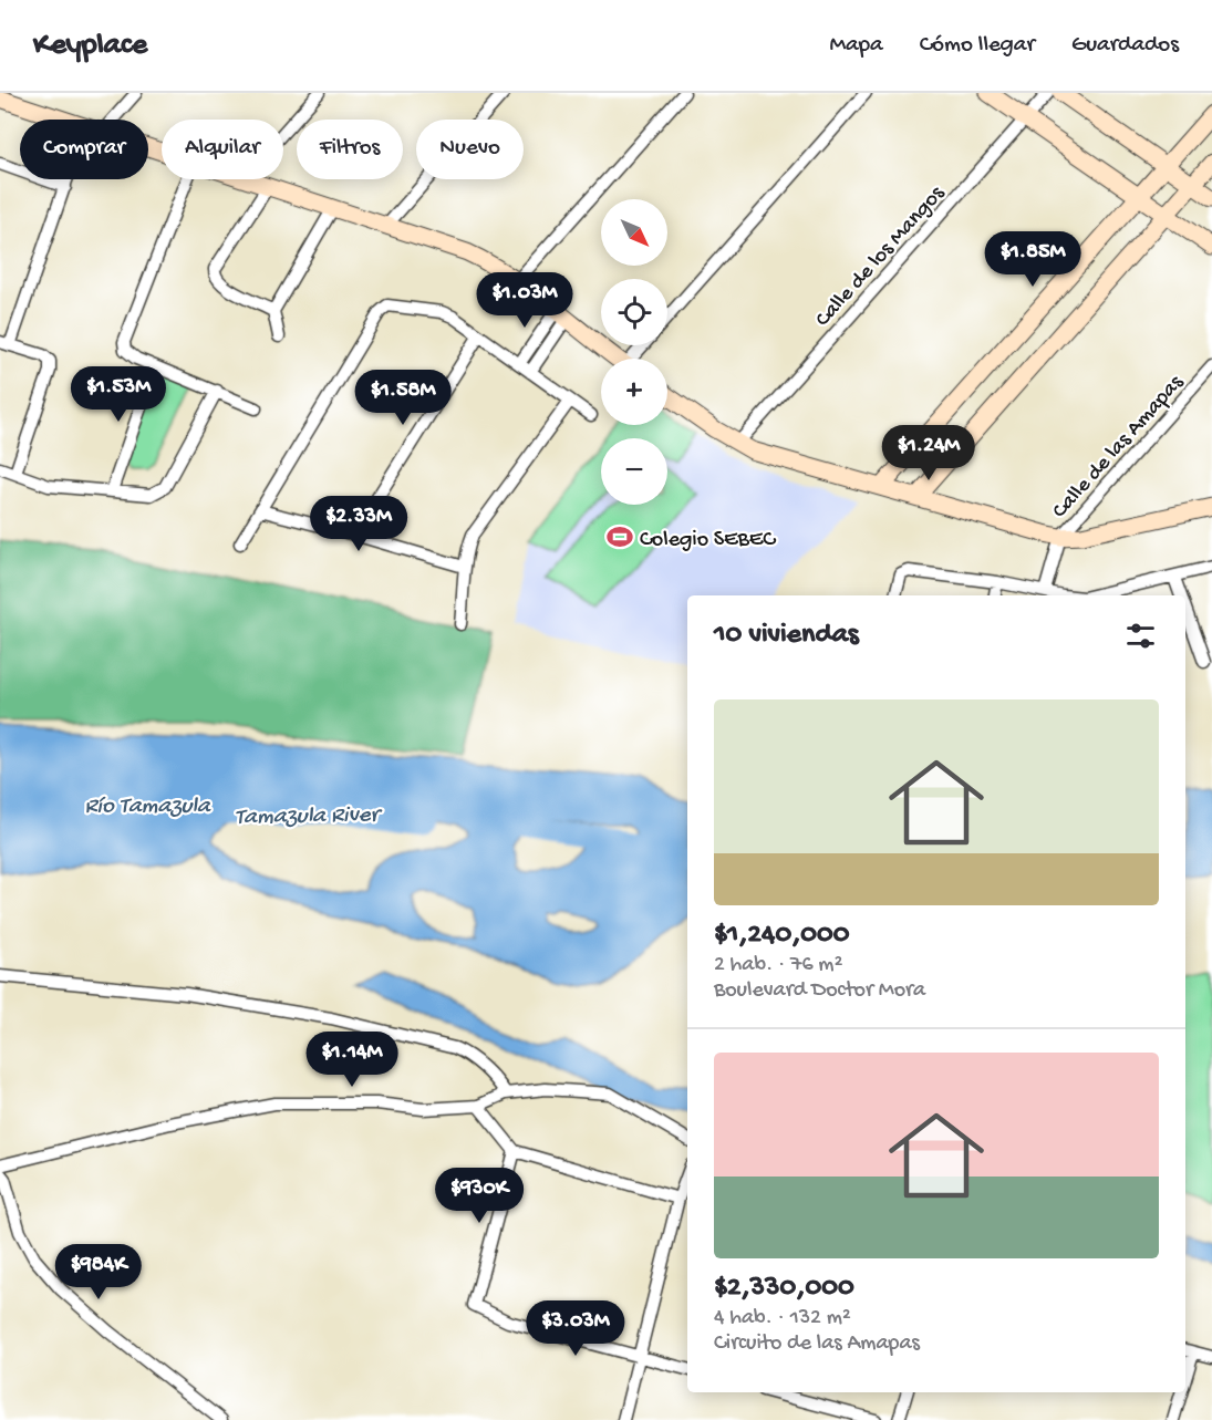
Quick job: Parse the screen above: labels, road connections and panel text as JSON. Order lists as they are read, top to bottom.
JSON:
{
  "streets": {
    "street": ["Calle de los Mangos", "Calle de las Amapas"]
  },
  "water": ["Río Tamazula", "Tamazula River"],
  "places": {
    "sports": ["Colegio SEBEC"]
  },
  "north": "bottom right",
  "page": {
    "header": "Keyplace",
    "nav": ["Mapa", "Cómo llegar", "Guardados"],
    "chip": [
      "Comprar",
      "Alquilar",
      "Filtros",
      "Nuevo"
    ],
    "map_buttons": ["+", "−"],
    "price": [
      "$1.85M",
      "$1.03M",
      "$1.53M",
      "$1.58M",
      "$1.24M",
      "$2.33M",
      "$1.14M",
      "$930K",
      "$984K",
      "$3.03M"
    ],
    "heading": "10 viviendas",
    "list": [
      {
        "name": "$1,240,000",
        "note": "2 hab. · 76 m² · Boulevard Doctor Mora"
      },
      {
        "name": "$2,330,000",
        "note": "4 hab. · 132 m² · Circuito de las Amapas"
      }
    ]
  }
}
